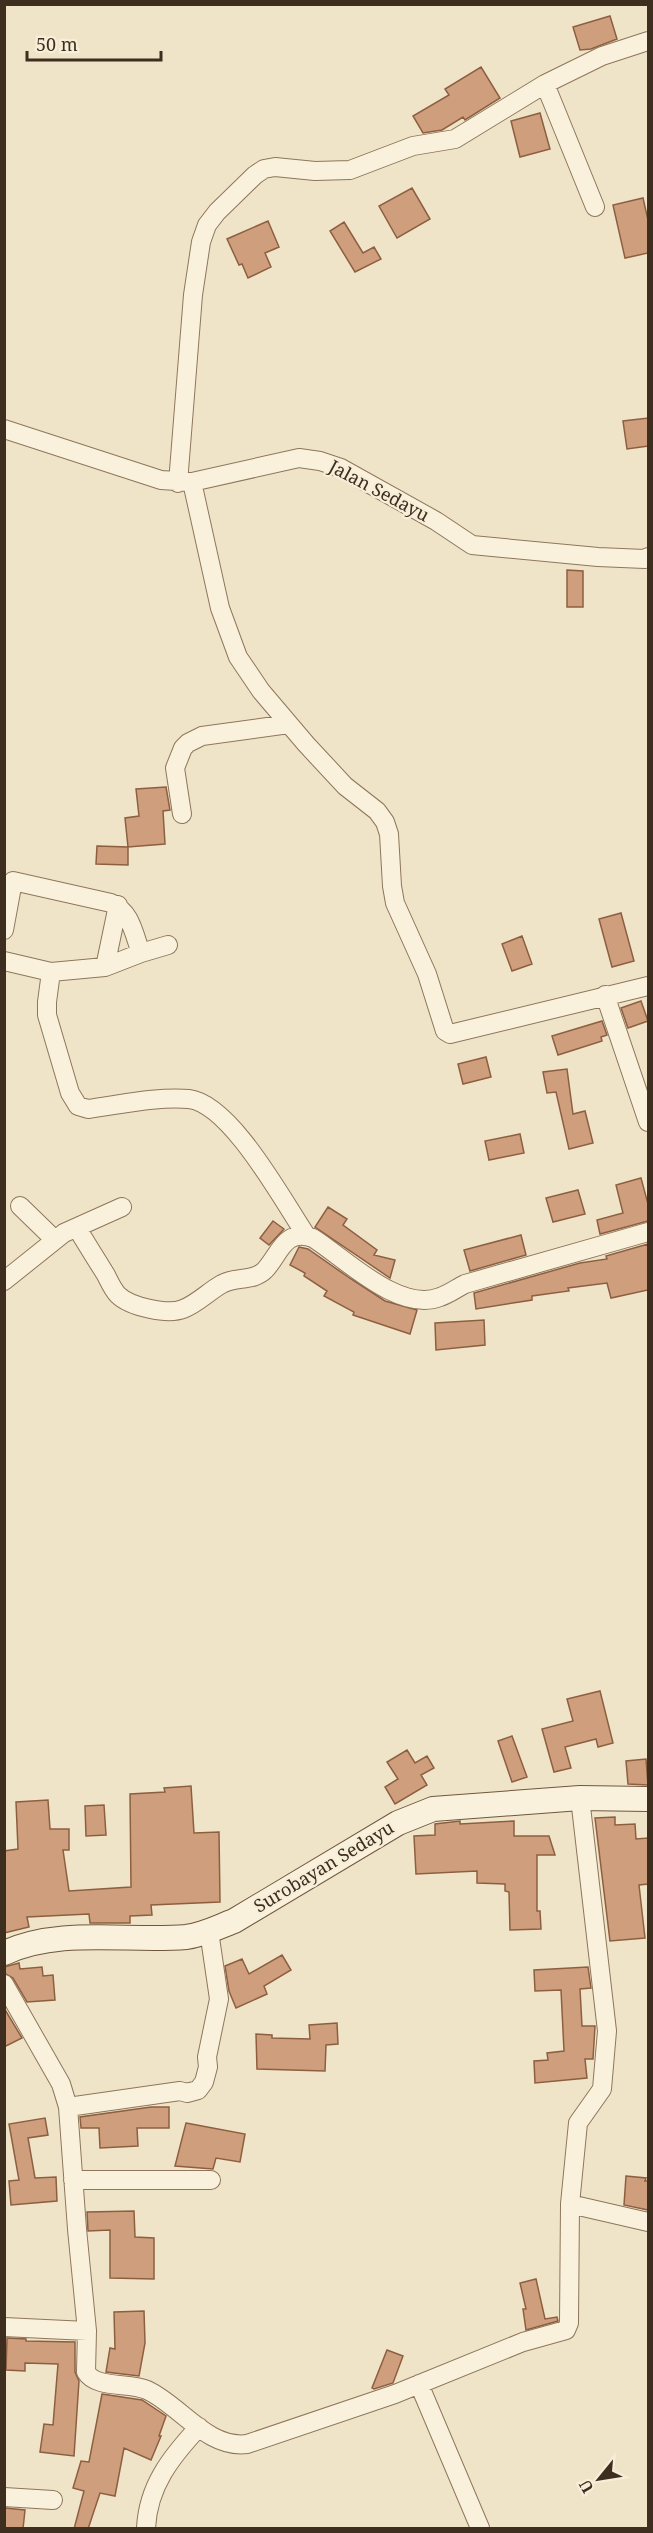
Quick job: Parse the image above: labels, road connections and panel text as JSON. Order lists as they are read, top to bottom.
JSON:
{
  "streets": {
    "main road": ["Surobayan Sedayu"],
    "street": ["Jalan Sedayu"]
  },
  "scale_bar": "50 m",
  "north": "bottom left"
}
